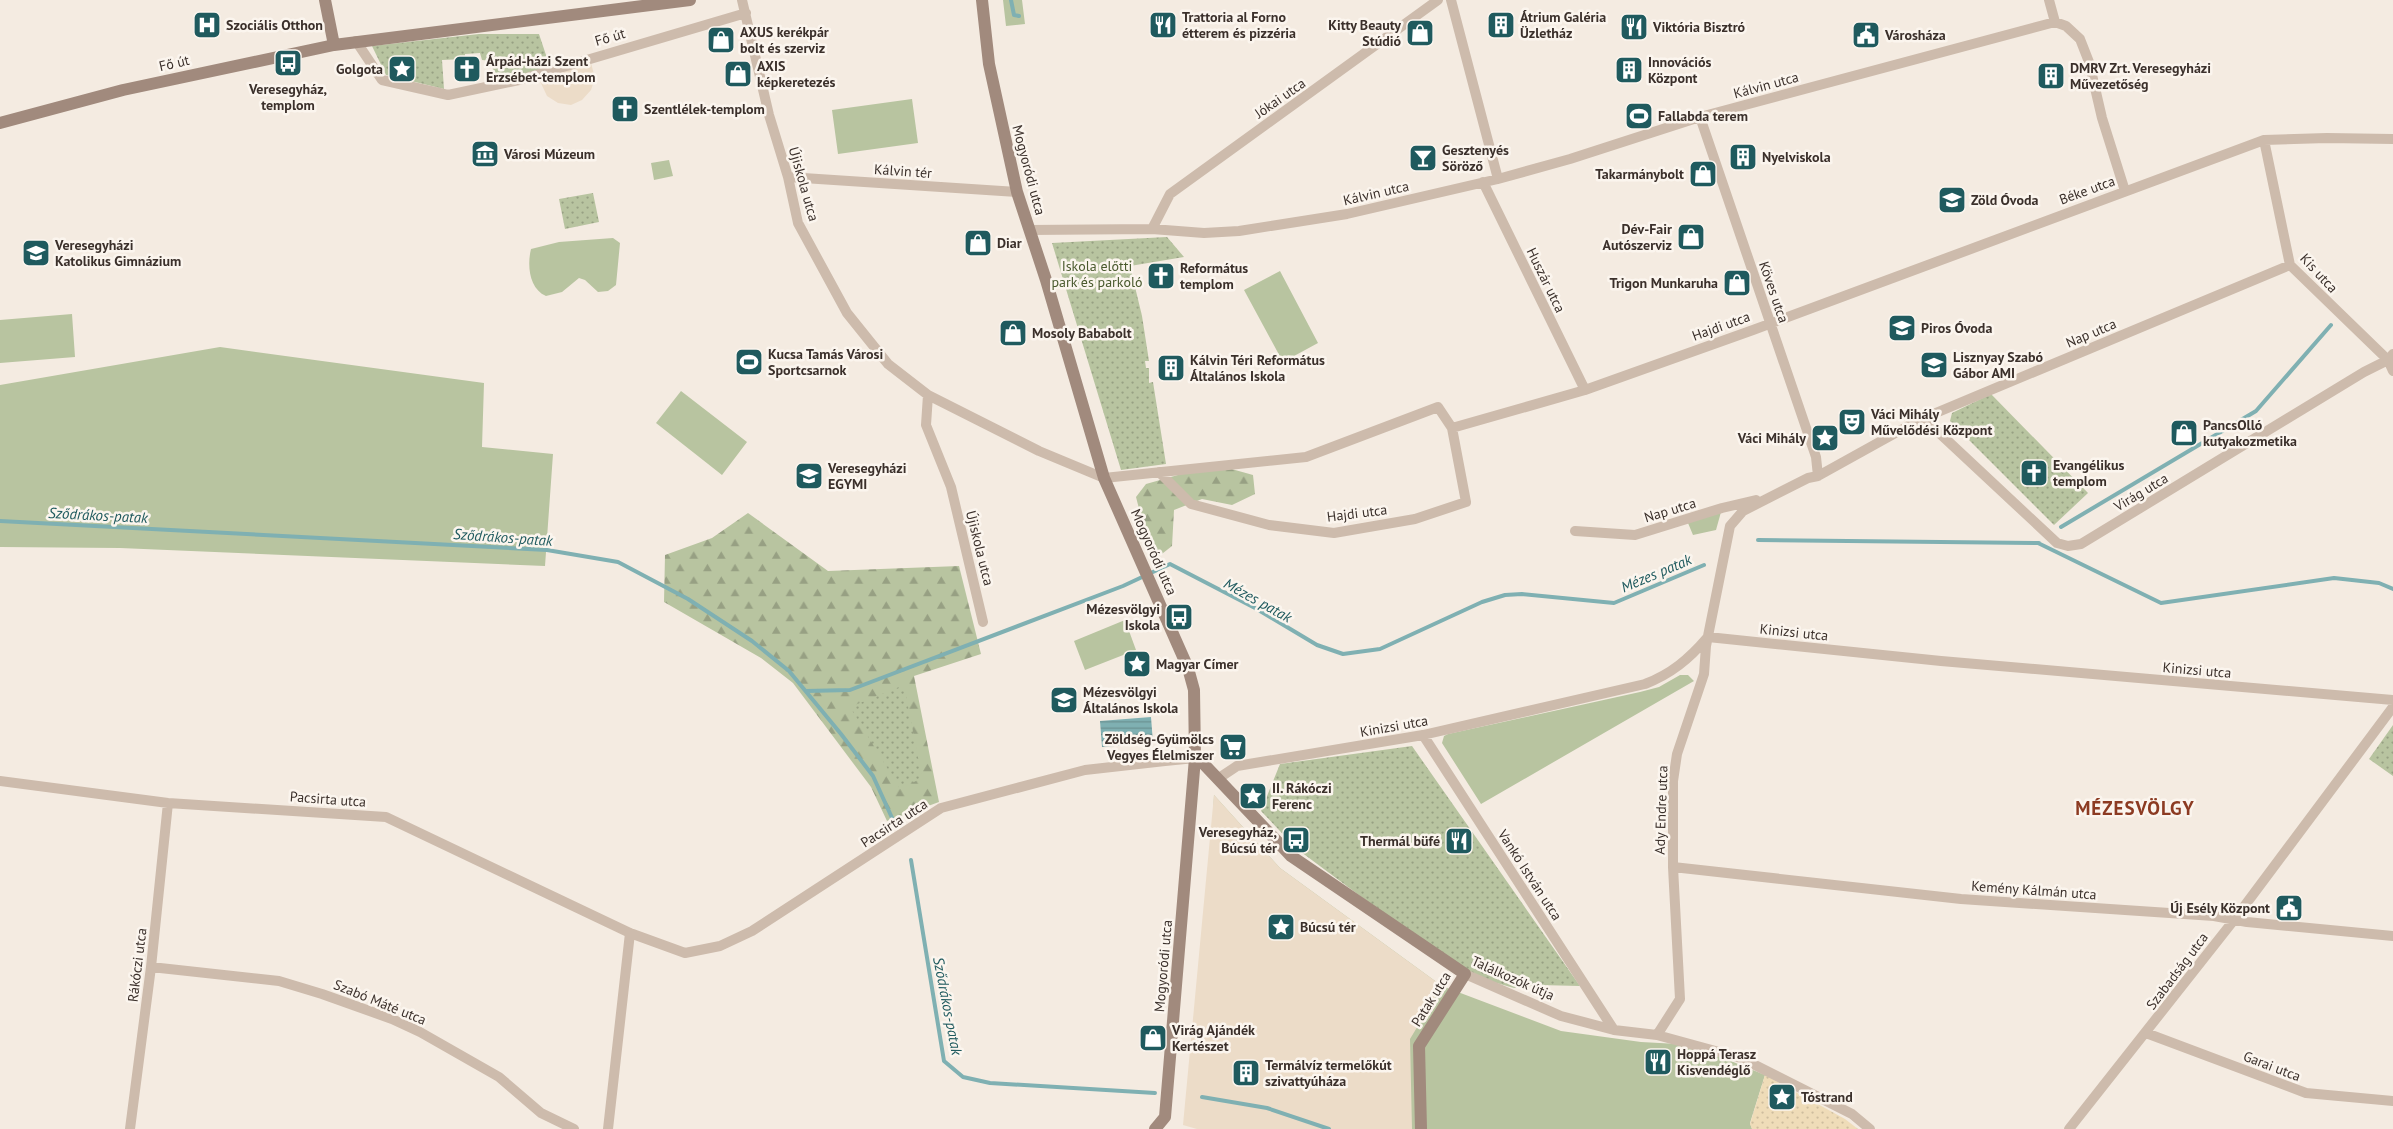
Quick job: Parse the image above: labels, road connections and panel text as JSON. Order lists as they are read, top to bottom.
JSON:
{
  "streets": {
    "main road": [
      "Fő út",
      "Mogyoródi utca",
      "Találkozók útja",
      "Patak utca"
    ],
    "street": [
      "Kálvin utca",
      "Jókai utca",
      "Kálvin tér",
      "Újiskola utca",
      "Béke utca",
      "Kis utca",
      "Huszár utca",
      "Köves utca",
      "Hajdi utca",
      "Nap utca",
      "Virág utca",
      "Kinizsi utca",
      "Pacsirta utca",
      "Ady Endre utca",
      "Vankó István utca",
      "Kemény Kálmán utca",
      "Rákóczi utca",
      "Szabadság utca",
      "Szabó Máté utca",
      "Garai utca"
    ]
  },
  "crossings": [
    ["Fő út", "Újiskola utca"],
    ["Kálvin utca", "Jókai utca"],
    ["Kálvin utca", "Huszár utca"],
    ["Kálvin utca", "Köves utca"],
    ["Mogyoródi utca", "Kálvin tér"],
    ["Mogyoródi utca", "Újiskola utca"],
    ["Mogyoródi utca", "Hajdi utca"],
    ["Mogyoródi utca", "Pacsirta utca"],
    ["Mogyoródi utca", "Találkozók útja"],
    ["Kálvin tér", "Újiskola utca"],
    ["Újiskola utca", "Hajdi utca"],
    ["Béke utca", "Kis utca"],
    ["Béke utca", "Köves utca"],
    ["Béke utca", "Hajdi utca"],
    ["Kis utca", "Nap utca"],
    ["Kis utca", "Virág utca"],
    ["Huszár utca", "Hajdi utca"],
    ["Köves utca", "Hajdi utca"],
    ["Köves utca", "Nap utca"],
    ["Nap utca", "Virág utca"],
    ["Nap utca", "Ady Endre utca"],
    ["Kinizsi utca", "Ady Endre utca"],
    ["Kinizsi utca", "Vankó István utca"],
    ["Kinizsi utca", "Találkozók útja"],
    ["Pacsirta utca", "Rákóczi utca"],
    ["Pacsirta utca", "Találkozók útja"],
    ["Ady Endre utca", "Kemény Kálmán utca"],
    ["Ady Endre utca", "Találkozók útja"],
    ["Vankó István utca", "Találkozók útja"],
    ["Kemény Kálmán utca", "Szabadság utca"],
    ["Rákóczi utca", "Szabó Máté utca"],
    ["Szabadság utca", "Garai utca"],
    ["Találkozók útja", "Patak utca"]
  ],
  "districts": ["MÉZESVÖLGY"],
  "water": ["Sződrákos-patak", "Mézes patak"],
  "parks": ["Iskola előtti park és parkoló"],
  "places": {
    "hospital": ["Szociális Otthon"],
    "restaurant": [
      "Trattoria al Forno étterem és pizzéria",
      "Viktória Bisztró",
      "Thermál büfé",
      "Hoppá Terasz Kisvendéglő"
    ],
    "building": [
      "Átrium Galéria Üzletház",
      "Innovációs Központ",
      "DMRV Zrt. Veresegyházi Művezetőség",
      "Nyelviskola",
      "Kálvin Téri Református Általános Iskola",
      "Termálvíz termelőkút szivattyúháza"
    ],
    "shop": [
      "Kitty Beauty Stúdió",
      "AXUS kerékpár bolt és szerviz",
      "AXIS képkeretezés",
      "Takarmánybolt",
      "Dév-Fair Autószerviz",
      "Diar",
      "Trigon Munkaruha",
      "Mosoly Bababolt",
      "PancsOlló kutyakozmetika",
      "Virág Ajándék Kertészet"
    ],
    "public building": ["Városháza", "Új Esély Központ"],
    "bus stop": ["Veresegyház, templom", "Mézesvölgyi Iskola", "Veresegyház, Búcsú tér"],
    "place": [
      "Golgota",
      "Váci Mihály",
      "Magyar Címer",
      "II. Rákóczi Ferenc",
      "Búcsú tér",
      "Tóstrand"
    ],
    "church": [
      "Árpád-házi Szent Erzsébet-templom",
      "Szentlélek-templom",
      "Református templom",
      "Evangélikus templom"
    ],
    "sports": ["Fallabda terem", "Kucsa Tamás Városi Sportcsarnok"],
    "museum": ["Városi Múzeum"],
    "bar": ["Gesztenyés Söröző"],
    "school or university": [
      "Zöld Óvoda",
      "Veresegyházi Katolikus Gimnázium",
      "Piros Óvoda",
      "Lisznyay Szabó Gábor AMI",
      "Veresegyházi EGYMI",
      "Mézesvölgyi Általános Iskola"
    ],
    "theatre": ["Váci Mihály Művelődési Központ"],
    "supermarket": ["Zöldség-Gyümölcs Vegyes Élelmiszer"]
  }
}
